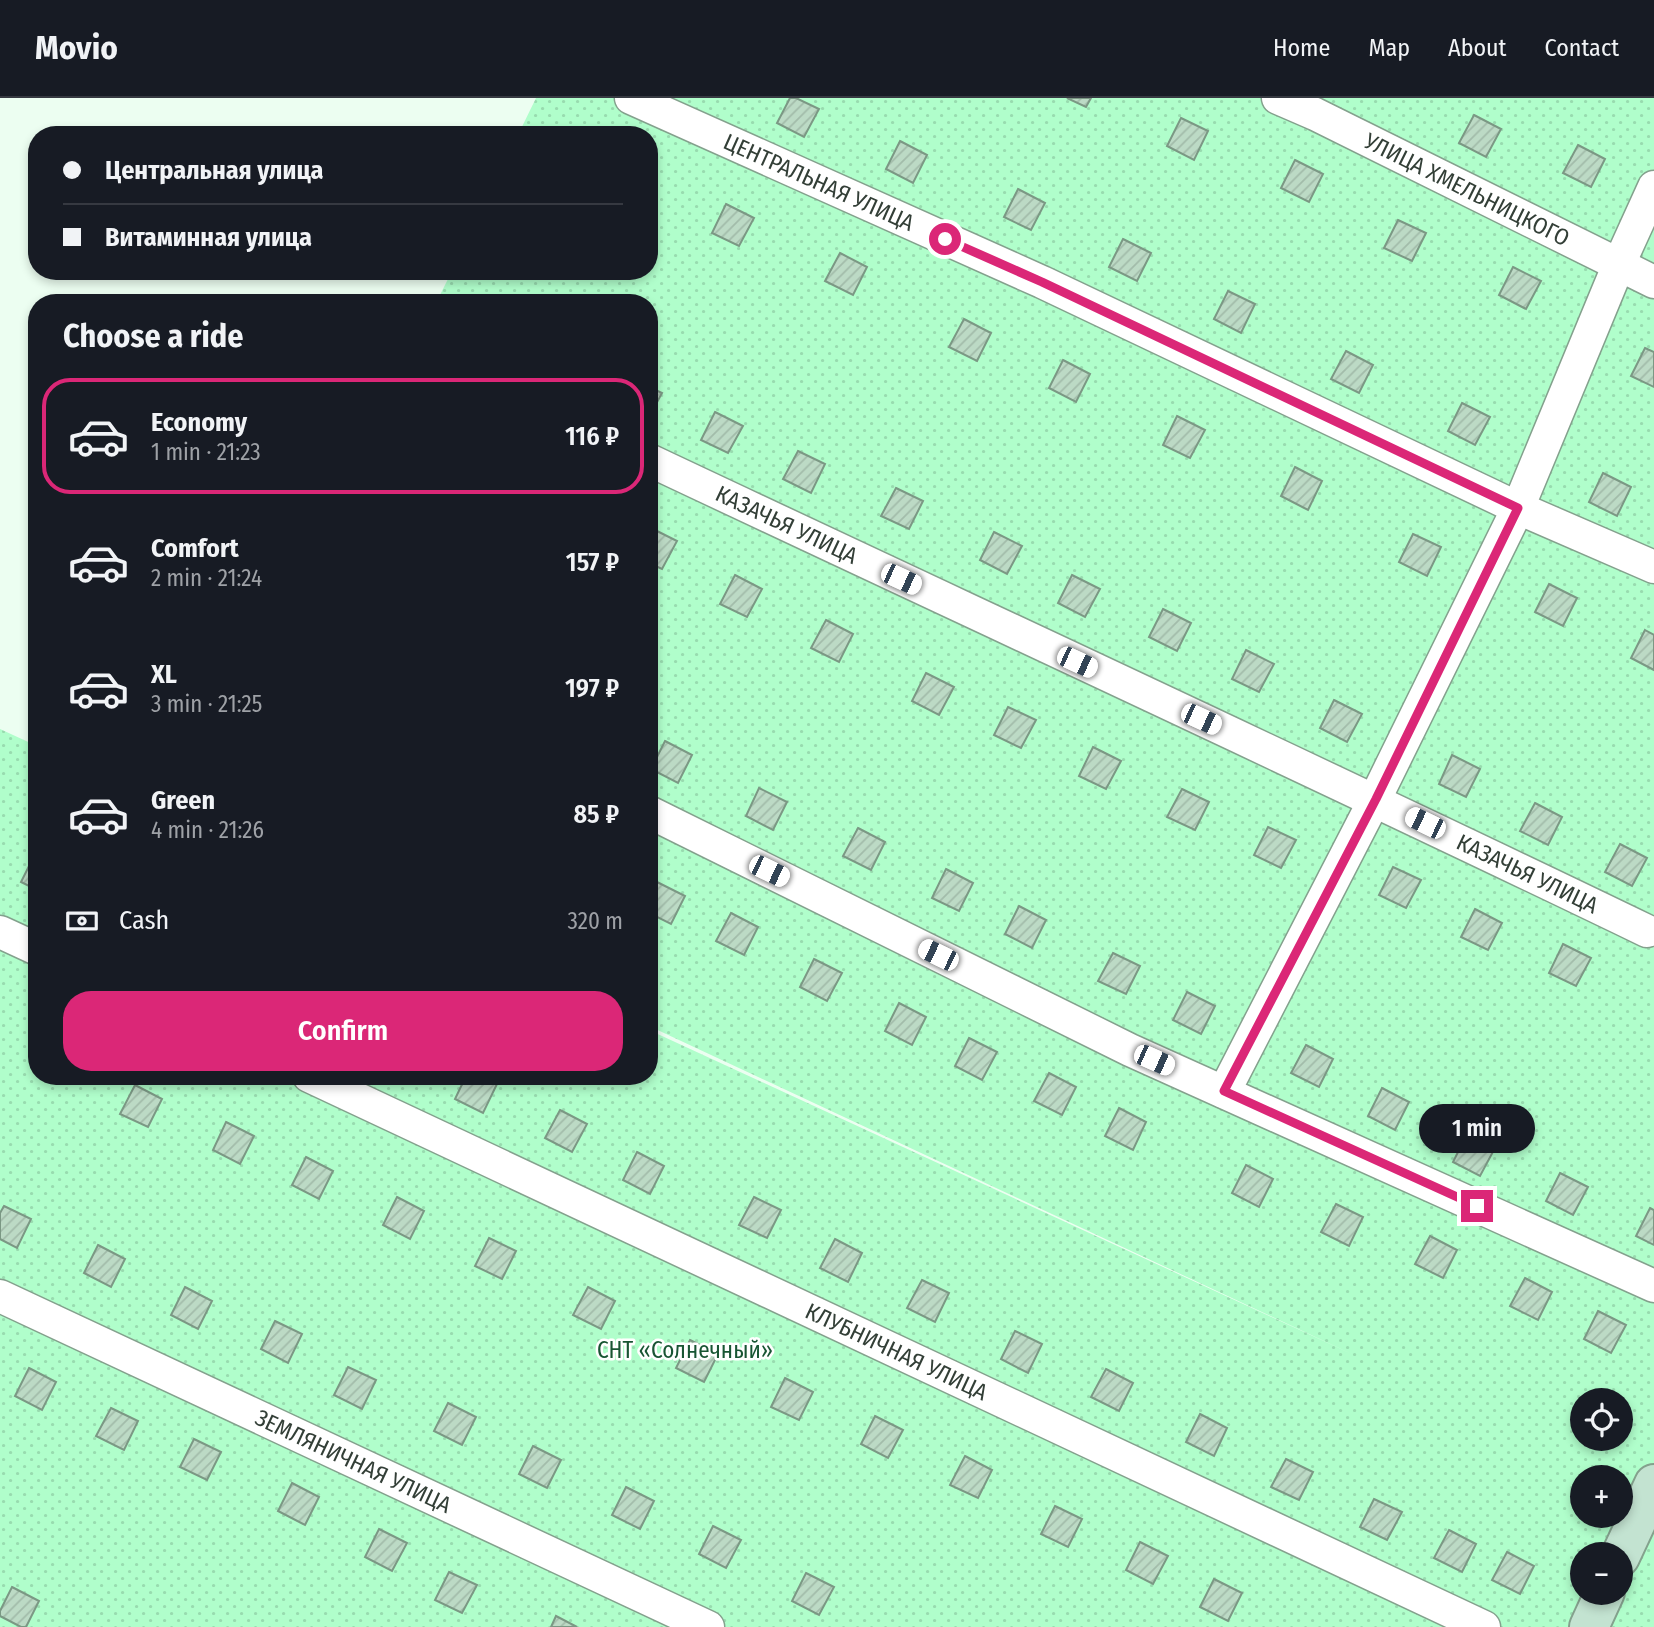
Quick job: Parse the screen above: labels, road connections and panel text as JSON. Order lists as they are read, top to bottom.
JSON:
{
  "streets": {
    "street": [
      "ЦЕНТРАЛЬНАЯ УЛИЦА",
      "УЛИЦА ХМЕЛЬНИЦКОГО",
      "КАЗАЧЬЯ УЛИЦА",
      "КЛУБНИЧНАЯ УЛИЦА",
      "ЗЕМЛЯНИЧНАЯ УЛИЦА"
    ]
  },
  "parks": ["СНТ «Солнечный»"],
  "page": {
    "header": "Movio",
    "nav": [
      "Home",
      "Map",
      "About",
      "Contact"
    ],
    "banner": ["Центральная улица", "Витаминная улица"],
    "heading": "Choose a ride",
    "list": [
      {
        "name": "Economy",
        "note": "1 min · 21:23",
        "value": "116 ₽"
      },
      {
        "name": "Comfort",
        "note": "2 min · 21:24",
        "value": "157 ₽"
      },
      {
        "name": "XL",
        "note": "3 min · 21:25",
        "value": "197 ₽"
      },
      {
        "name": "Green",
        "note": "4 min · 21:26",
        "value": "85 ₽"
      }
    ],
    "pay": ["Cash", "320 m"],
    "buttons": "Confirm",
    "bubble": "1 min",
    "map_buttons": ["+", "−"]
  }
}
